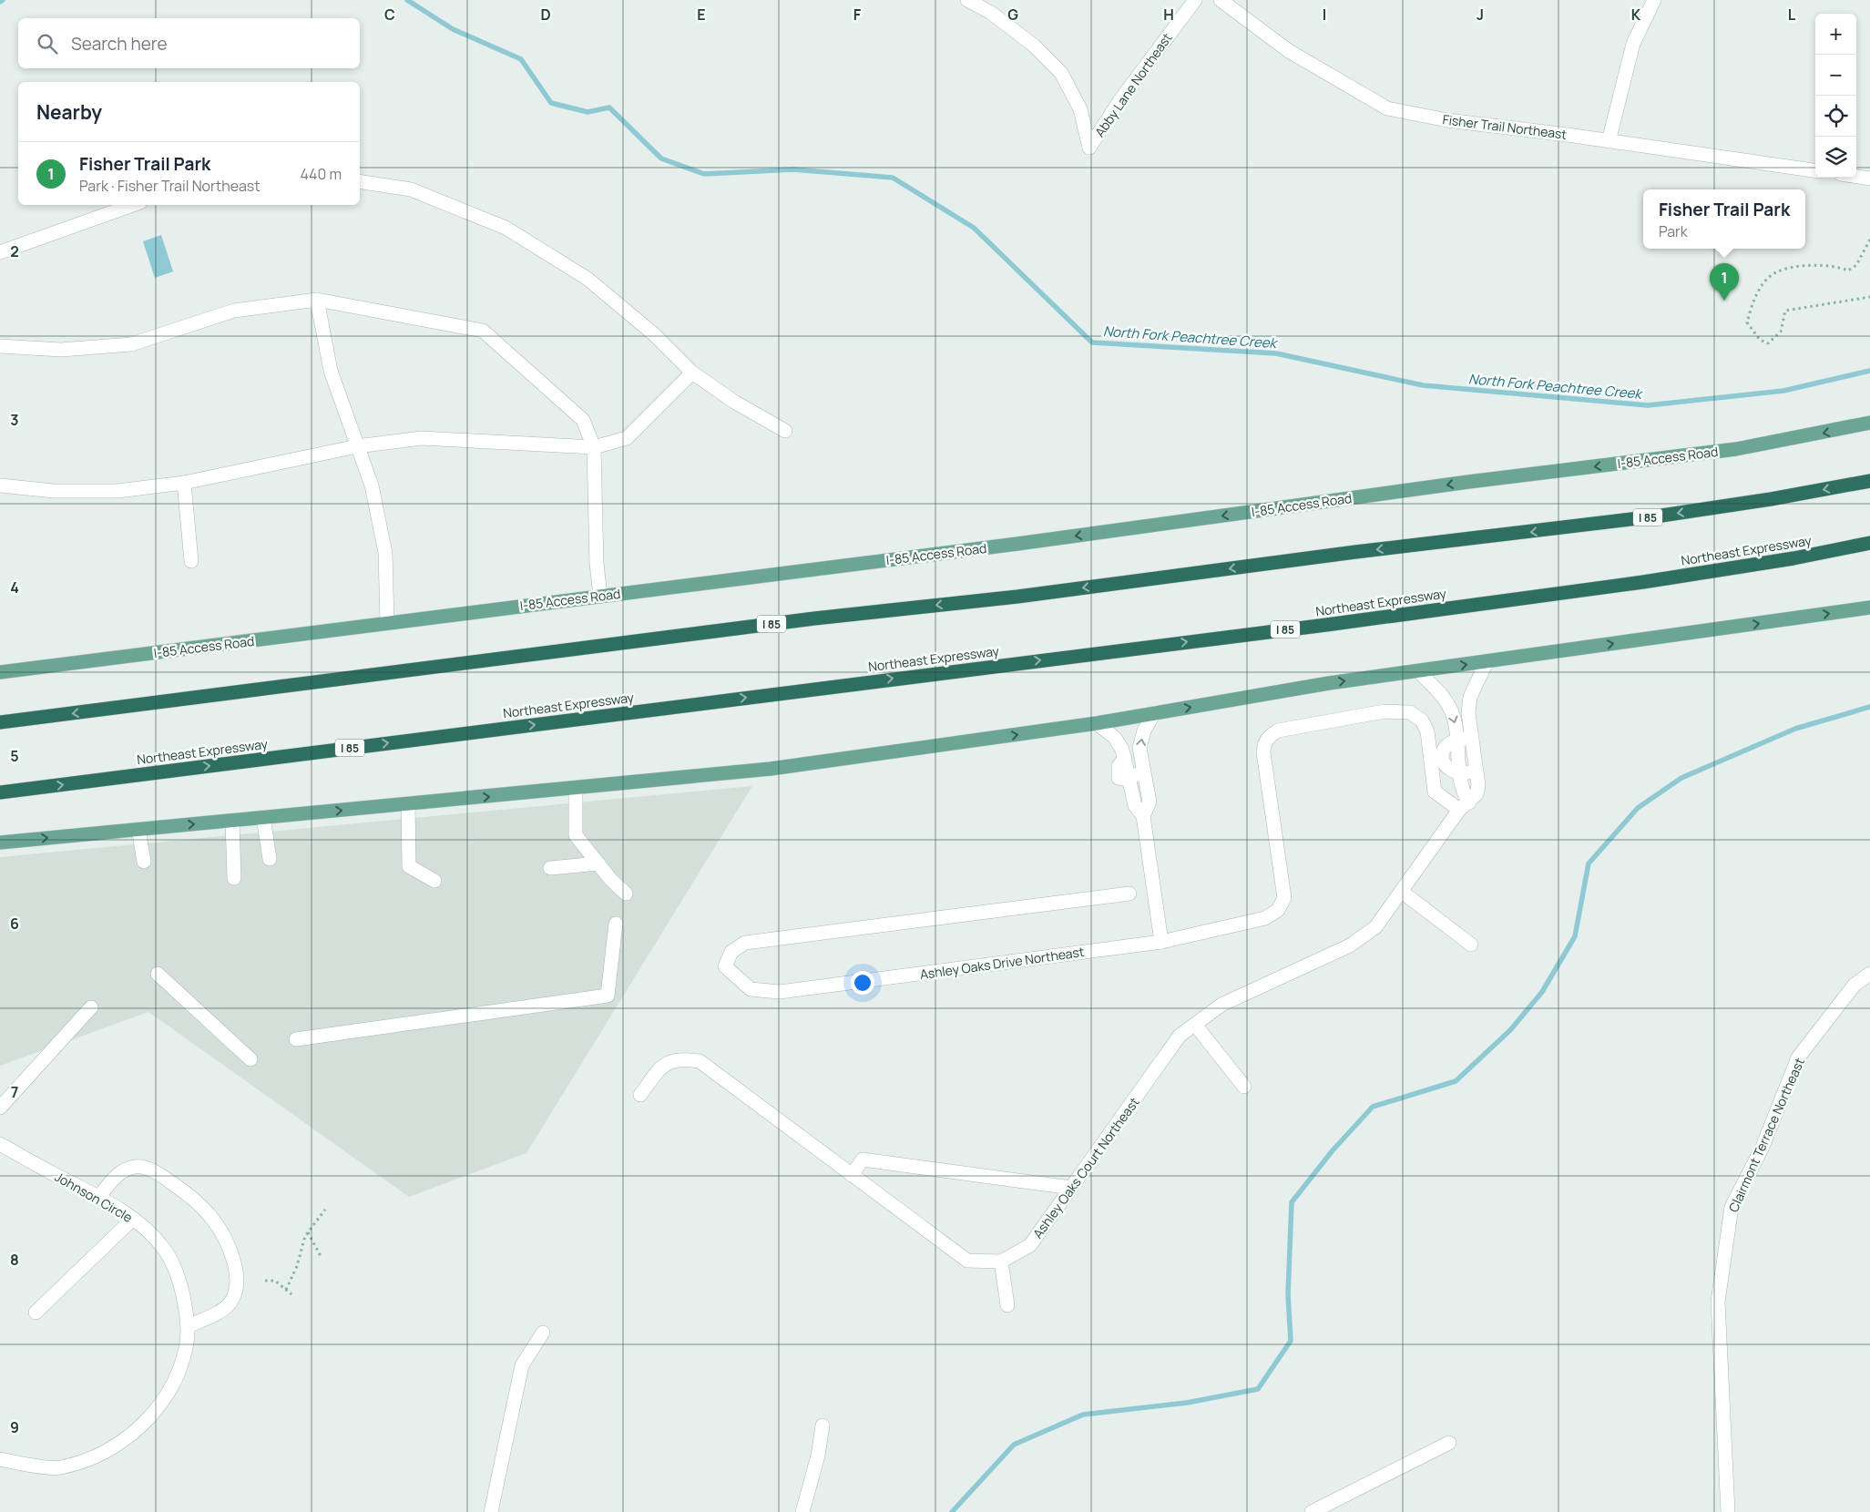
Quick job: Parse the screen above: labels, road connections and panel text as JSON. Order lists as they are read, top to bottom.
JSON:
{
  "streets": {
    "highway": ["I 85", "Northeast Expressway"],
    "main road": ["I-85 Access Road"],
    "street": [
      "Abby Lane Northeast",
      "Fisher Trail Northeast",
      "Ashley Oaks Drive Northeast",
      "Clairmont Terrace Northeast",
      "Ashley Oaks Court Northeast",
      "Johnson Circle"
    ]
  },
  "crossings": [
    ["Ashley Oaks Drive Northeast", "Ashley Oaks Court Northeast"]
  ],
  "one_way": ["I-85 Access Road"],
  "water": ["North Fork Peachtree Creek"],
  "page": {
    "map_buttons": ["+", "−"],
    "search": "Search here",
    "heading": "Nearby",
    "list": [
      {
        "mark": "1",
        "name": "Fisher Trail Park",
        "note": "Park · Fisher Trail Northeast",
        "value": "440 m"
      }
    ],
    "popup": ["Fisher Trail Park", "Park"],
    "pins": "1"
  },
  "grid": {
    "columns": [
      "C",
      "D",
      "E",
      "F",
      "G",
      "H",
      "I",
      "J",
      "K",
      "L"
    ],
    "rows": [
      "2",
      "3",
      "4",
      "5",
      "6",
      "7",
      "8",
      "9"
    ]
  }
}
